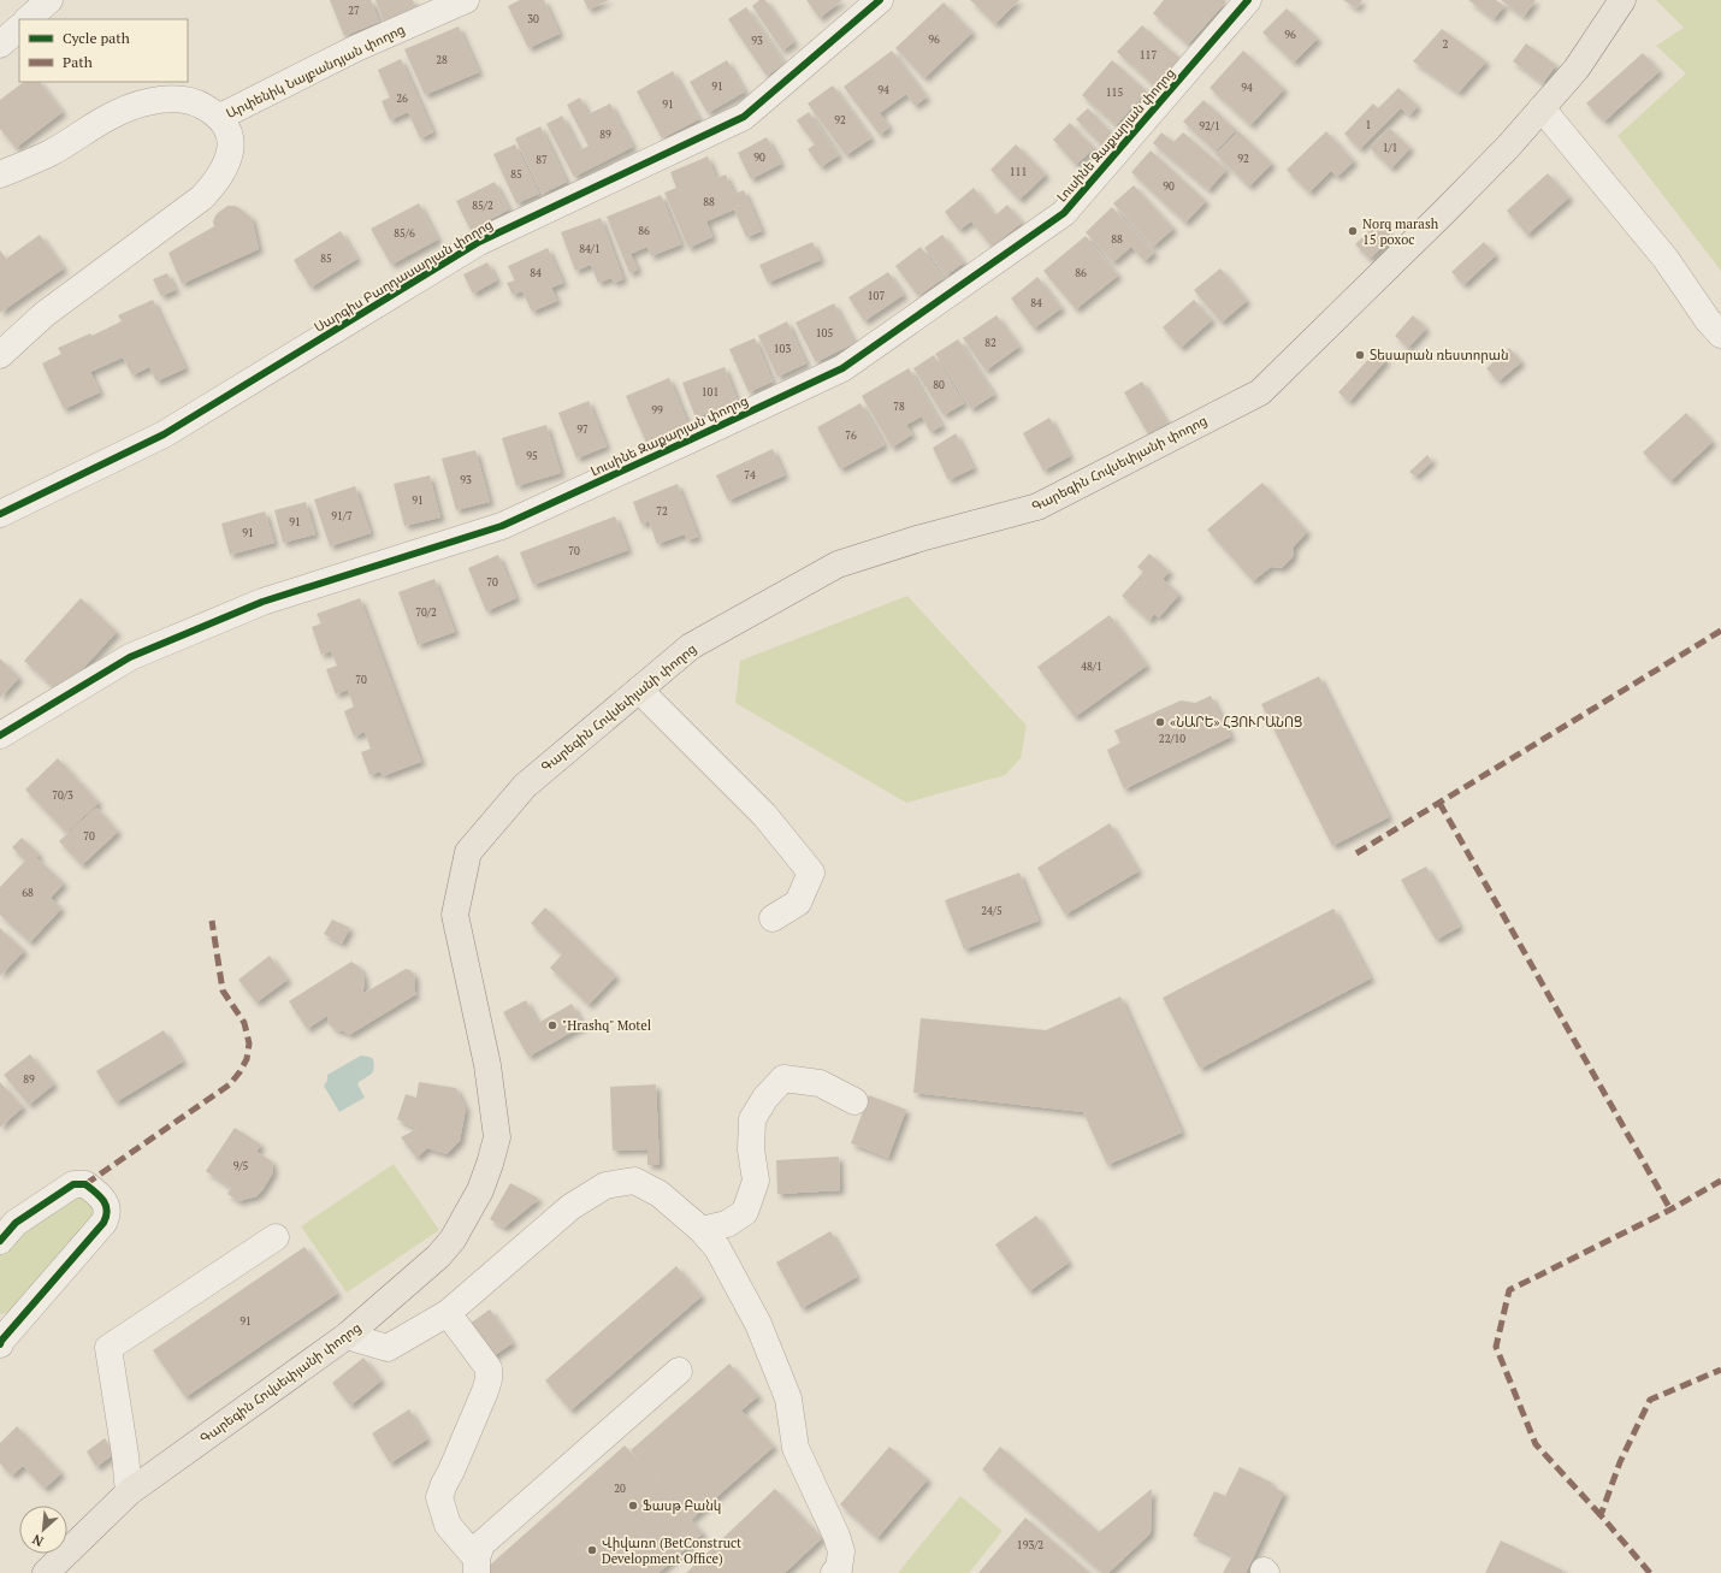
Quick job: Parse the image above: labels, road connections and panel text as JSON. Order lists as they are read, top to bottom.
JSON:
{
  "streets": {
    "main road": ["Գարեգին Հովսեփյանի փողոց"],
    "street": ["Արփենիկ Նալբանդյան փողոց", "Լուսինե Զաքարյան փողոց", "Սարգիս Բաղդասարյան փողոց"]
  },
  "places": [
    "Norq marash 15 poxoc",
    "Տեսարան ռեստորան",
    "«ՆԱՐԵ» ՀՅՈՒՐԱՆՈՑ",
    "\"Hrashq\" Motel",
    "Ֆասթ Բանկ",
    "Վիվառո (BetConstruct Development Office)"
  ],
  "house_numbers": [
    "27",
    "30",
    "96",
    "96",
    "93",
    "2",
    "117",
    "28",
    "91",
    "94",
    "94",
    "115",
    "26",
    "91",
    "92",
    "1",
    "92/1",
    "89",
    "1/1",
    "90",
    "92",
    "87",
    "111",
    "85",
    "90",
    "88",
    "85/2",
    "86",
    "85/6",
    "88",
    "84/1",
    "85",
    "84",
    "86",
    "107",
    "84",
    "105",
    "82",
    "103",
    "80",
    "101",
    "78",
    "99",
    "97",
    "76",
    "95",
    "74",
    "93",
    "91",
    "72",
    "91/7",
    "91",
    "91",
    "70",
    "70",
    "70/2",
    "48/1",
    "70",
    "22/10",
    "70/3",
    "70",
    "68",
    "24/5",
    "89",
    "9/5",
    "91",
    "20",
    "193/2"
  ],
  "legend": ["Cycle path", "Path"],
  "north": "bottom left"
}
